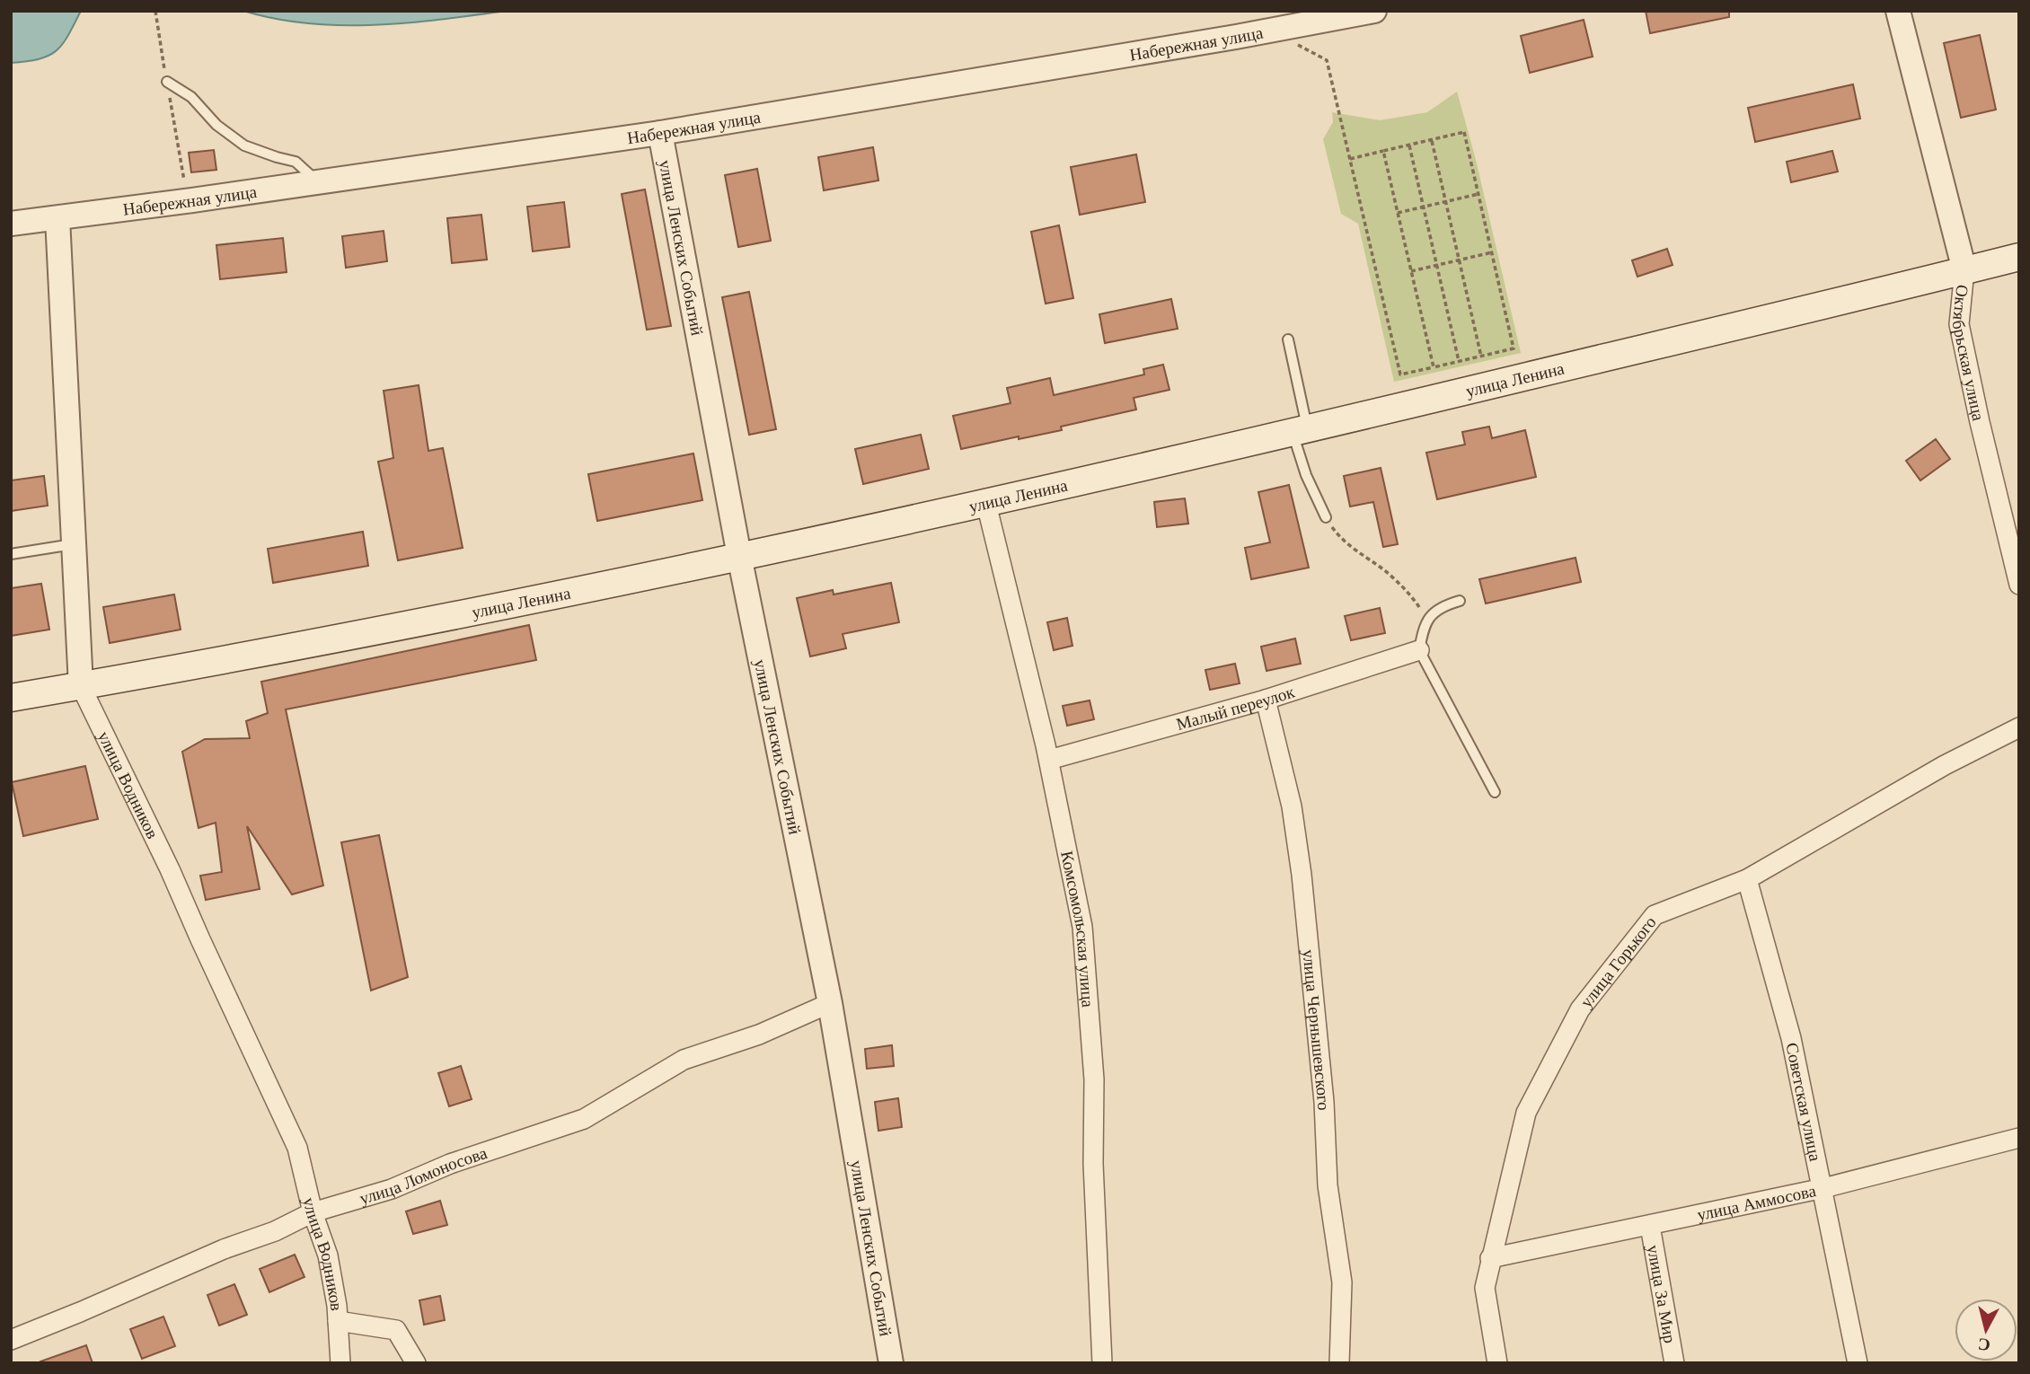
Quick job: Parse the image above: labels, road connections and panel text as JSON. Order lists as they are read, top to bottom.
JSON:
{
  "streets": {
    "main road": ["улица Ленина"],
    "street": [
      "Набережная улица",
      "улица Ленских Событий",
      "Октябрьская улица",
      "Малый переулок",
      "улица Водников",
      "Комсомольская улица",
      "улица Горького",
      "улица Чернышевского",
      "Советская улица",
      "улица Ломоносова",
      "улица Аммосова",
      "улица За Мир"
    ]
  },
  "crossings": [
    ["Набережная улица", "улица Ленских Событий"],
    ["Набережная улица", "улица Водников"],
    ["улица Ленских Событий", "улица Ленина"],
    ["улица Ленских Событий", "улица Ломоносова"],
    ["Октябрьская улица", "улица Ленина"],
    ["улица Ленина", "улица Водников"],
    ["улица Ленина", "Комсомольская улица"],
    ["Малый переулок", "Комсомольская улица"],
    ["Малый переулок", "улица Чернышевского"],
    ["улица Водников", "улица Ломоносова"],
    ["улица Горького", "Советская улица"],
    ["улица Горького", "улица Аммосова"],
    ["Советская улица", "улица Аммосова"],
    ["улица Аммосова", "улица За Мир"]
  ],
  "north": "bottom"
}
